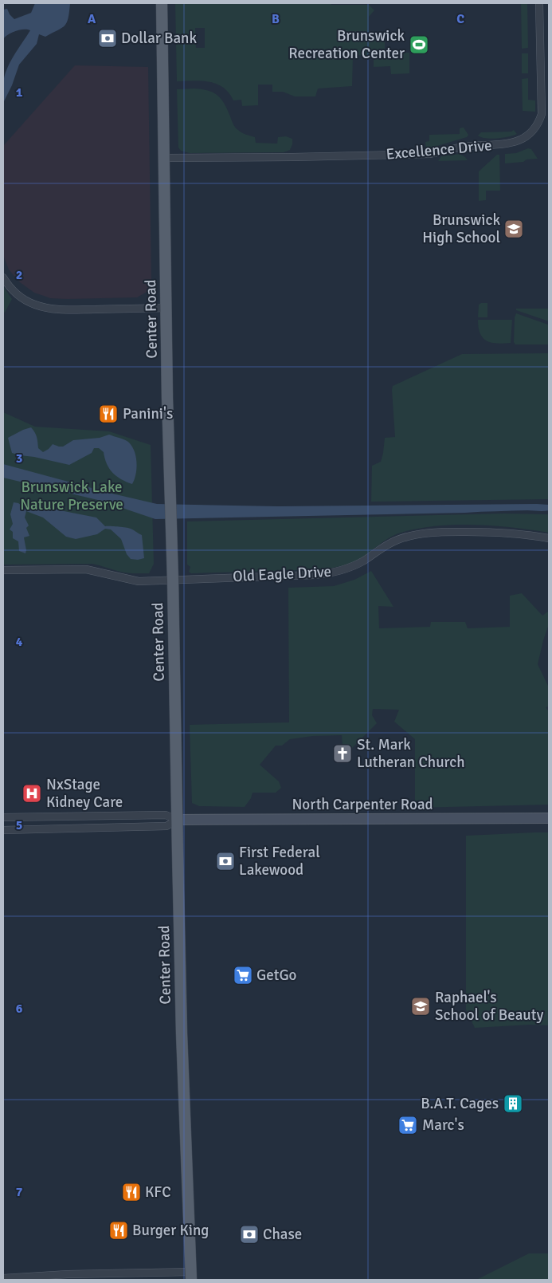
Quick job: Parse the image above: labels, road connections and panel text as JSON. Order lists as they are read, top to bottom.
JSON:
{
  "streets": {
    "main road": ["Center Road"],
    "street": ["Excellence Drive", "Old Eagle Drive", "North Carpenter Road"]
  },
  "crossings": [
    ["Excellence Drive", "Center Road"],
    ["Center Road", "Old Eagle Drive"],
    ["Center Road", "North Carpenter Road"]
  ],
  "parks": ["Brunswick Lake Nature Preserve"],
  "places": {
    "bank": ["Dollar Bank", "First Federal Lakewood", "Chase"],
    "sports": ["Brunswick Recreation Center"],
    "school or university": ["Brunswick High School", "Raphael's School of Beauty"],
    "restaurant": ["Panini's", "KFC", "Burger King"],
    "church": ["St. Mark Lutheran Church"],
    "hospital": ["NxStage Kidney Care"],
    "supermarket": ["GetGo", "Marc's"],
    "building": ["B.A.T. Cages"]
  },
  "grid": {
    "columns": ["A", "B", "C"],
    "rows": [
      "1",
      "2",
      "3",
      "4",
      "5",
      "6",
      "7"
    ]
  }
}
